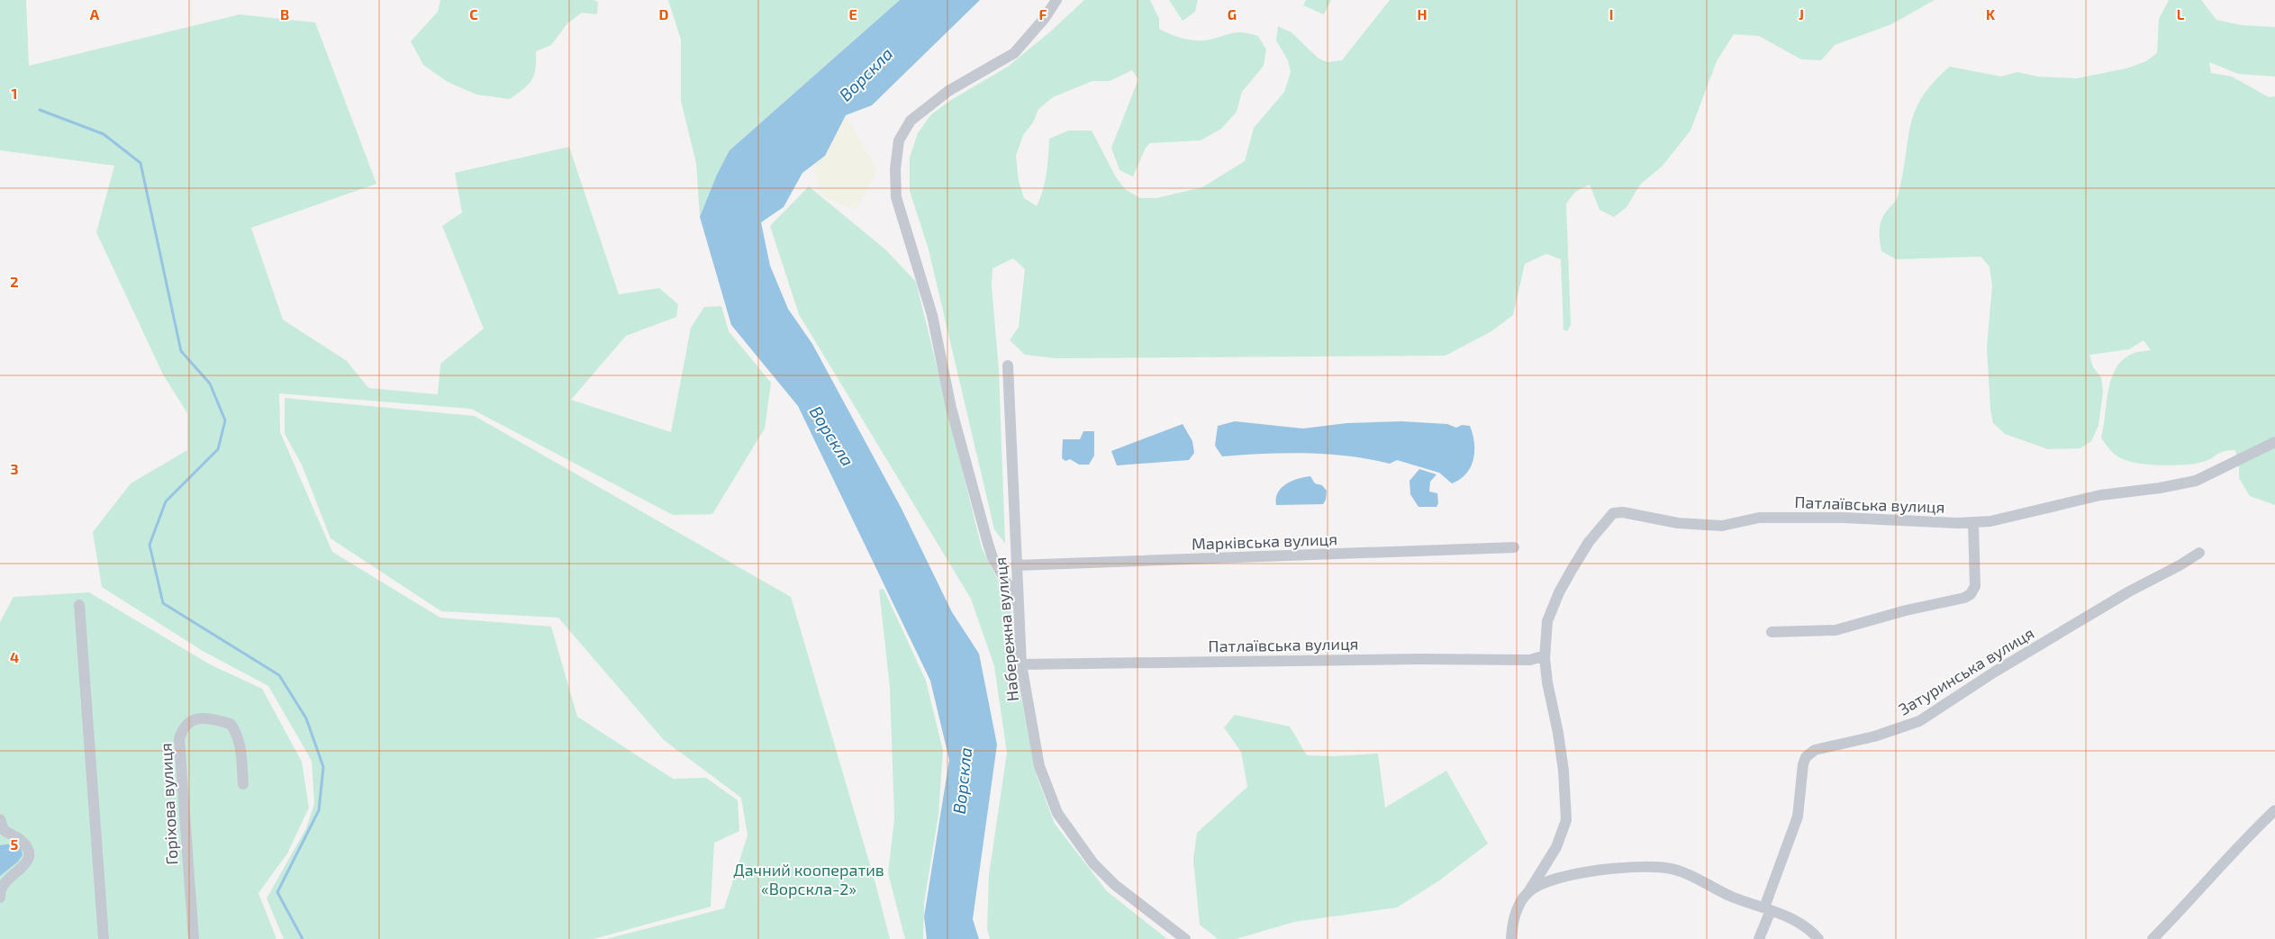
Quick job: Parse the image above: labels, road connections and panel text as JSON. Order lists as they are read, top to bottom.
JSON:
{
  "streets": {
    "street": [
      "Патлаївська вулиця",
      "Марківська вулиця",
      "Набережна вулиця",
      "Затуринська вулиця",
      "Горіхова вулиця"
    ]
  },
  "crossings": [
    ["Патлаївська вулиця", "Набережна вулиця"],
    ["Марківська вулиця", "Набережна вулиця"]
  ],
  "water": ["Ворскла"],
  "parks": ["Дачний кооператив «Ворскла-2»"],
  "grid": {
    "columns": [
      "A",
      "B",
      "C",
      "D",
      "E",
      "F",
      "G",
      "H",
      "I",
      "J",
      "K",
      "L"
    ],
    "rows": [
      "1",
      "2",
      "3",
      "4",
      "5"
    ]
  }
}
